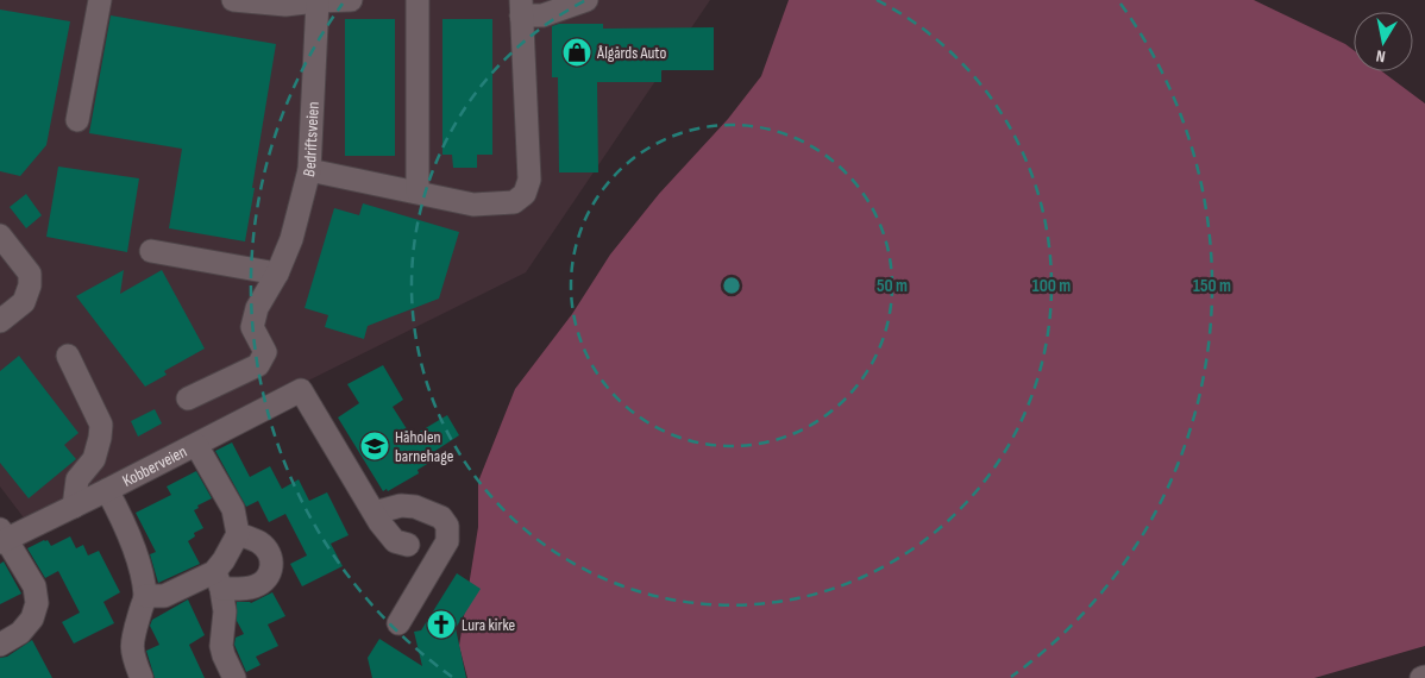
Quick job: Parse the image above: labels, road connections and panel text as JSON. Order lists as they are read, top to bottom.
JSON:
{
  "streets": {
    "street": ["Bedriftsveien", "Kobberveien"]
  },
  "places": {
    "shop": ["Ålgårds Auto"],
    "school or university": ["Håholen barnehage"],
    "church": ["Lura kirke"]
  },
  "north": "bottom",
  "rings": ["50 m", "100 m", "150 m"]
}
